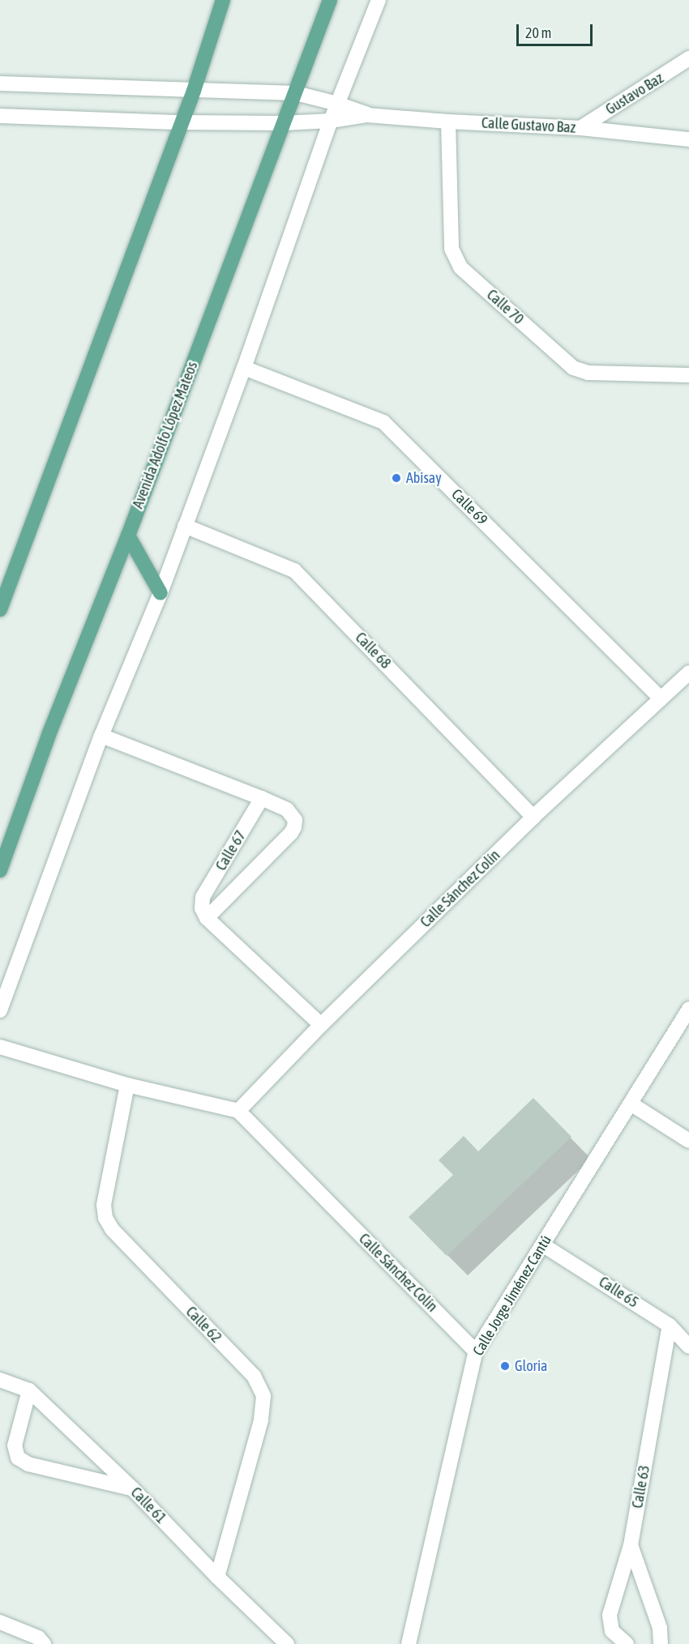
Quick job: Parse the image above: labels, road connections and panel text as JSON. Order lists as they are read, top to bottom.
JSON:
{
  "streets": {
    "main road": ["Avenida Adolfo López Mateos"],
    "street": [
      "Gustavo Baz",
      "Calle Gustavo Baz",
      "Calle 70",
      "Calle 69",
      "Calle 68",
      "Calle 67",
      "Calle Sánchez Colín",
      "Calle 65",
      "Calle Jorge Jiménez Cantú",
      "Calle 62",
      "Calle 63",
      "Calle 61"
    ]
  },
  "crossings": [
    ["Gustavo Baz", "Calle Gustavo Baz"],
    ["Calle Gustavo Baz", "Calle 70"],
    ["Calle Gustavo Baz", "Avenida Adolfo López Mateos"],
    ["Calle 69", "Calle Sánchez Colín"],
    ["Calle 68", "Calle Sánchez Colín"],
    ["Calle Sánchez Colín", "Calle Jorge Jiménez Cantú"],
    ["Calle 65", "Calle Jorge Jiménez Cantú"],
    ["Calle 65", "Calle 63"],
    ["Calle 62", "Calle 61"]
  ],
  "places": ["Abisay", "Gloria"],
  "scale_bar": "20 m"
}
